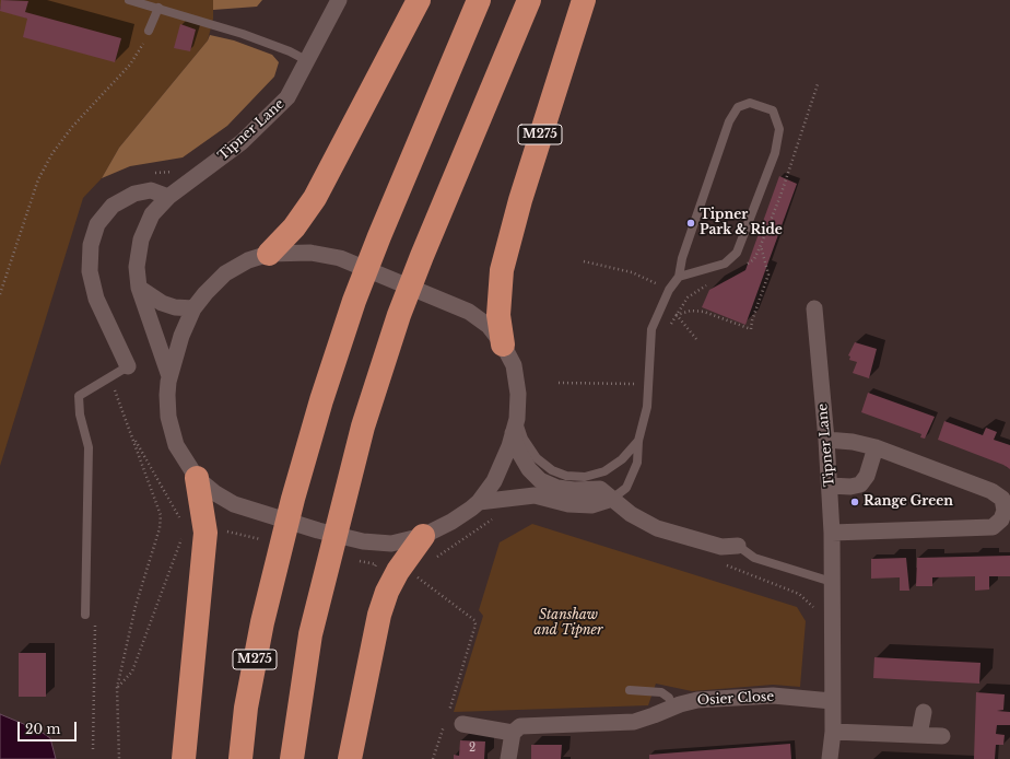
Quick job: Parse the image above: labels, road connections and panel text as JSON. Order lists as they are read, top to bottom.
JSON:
{
  "streets": {
    "highway": ["M275"],
    "street": ["Tipner Lane", "Osier Close"]
  },
  "crossings": [
    ["Tipner Lane", "Osier Close"]
  ],
  "parks": ["Stanshaw and Tipner"],
  "places": ["Tipner Park & Ride", "Range Green"],
  "house_numbers": ["2"],
  "scale_bar": "20 m"
}
